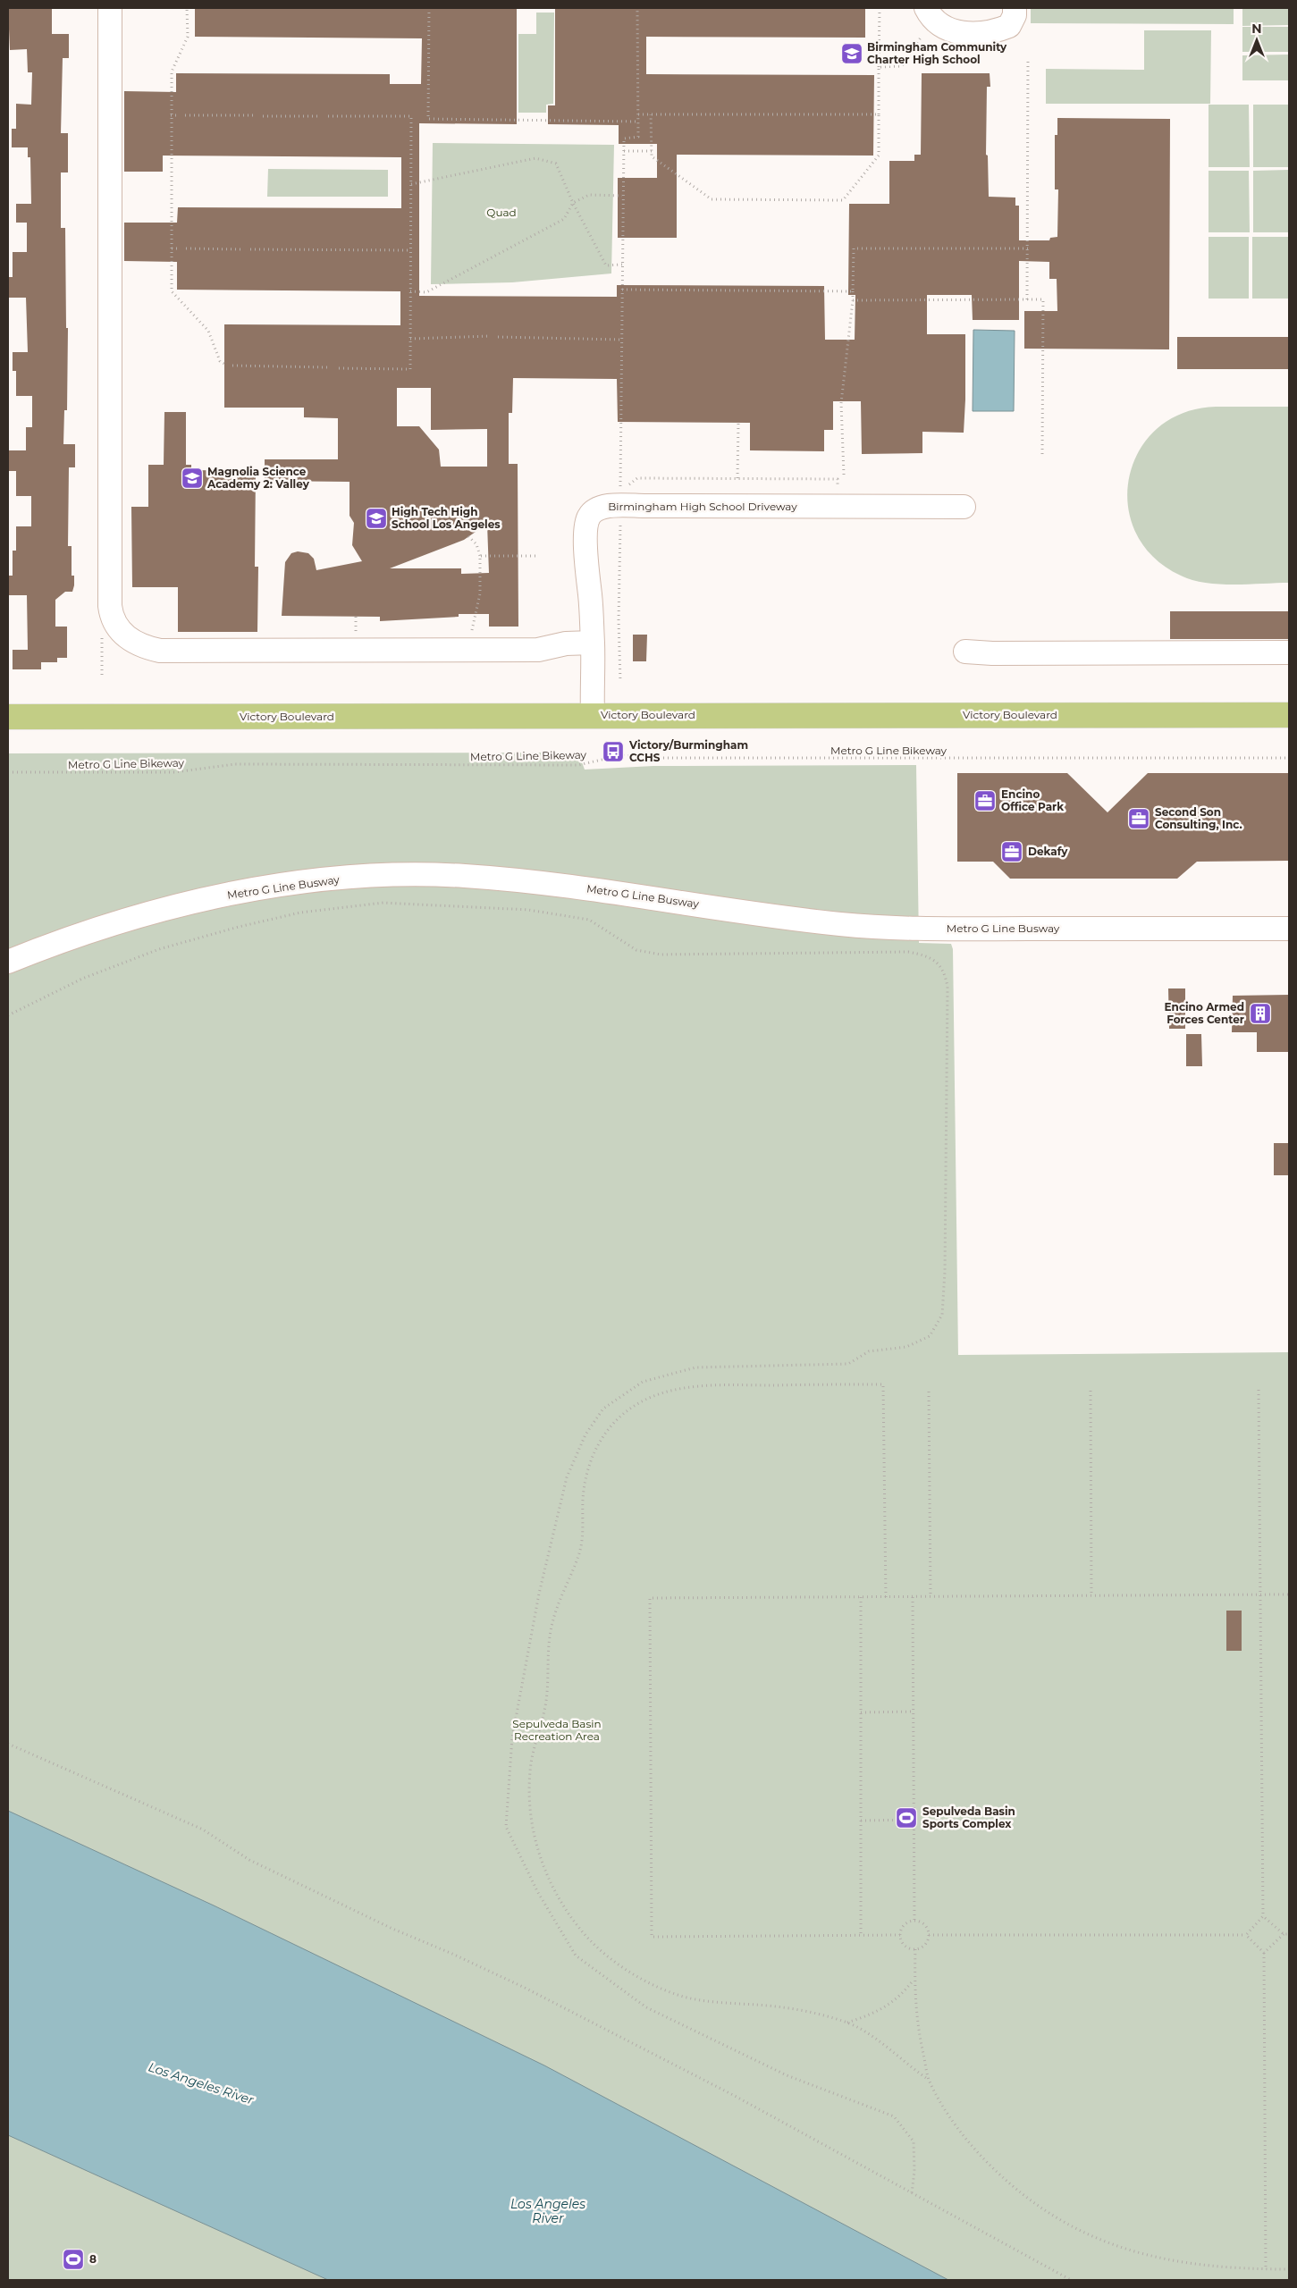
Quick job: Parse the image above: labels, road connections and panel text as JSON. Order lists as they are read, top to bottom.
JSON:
{
  "streets": {
    "main road": ["Victory Boulevard"],
    "lane": ["Birmingham High School Driveway", "Metro G Line Busway"],
    "path": ["Metro G Line Bikeway"]
  },
  "crossings": [
    ["Birmingham High School Driveway", "Victory Boulevard"]
  ],
  "water": ["Los Angeles River"],
  "parks": ["Quad", "Sepulveda Basin Recreation Area"],
  "places": {
    "school or university": ["Birmingham Community Charter High School", "Magnolia Science Academy 2: Valley", "High Tech High School Los Angeles"],
    "bus stop": ["Victory/Burmingham CCHS"],
    "office": ["Encino Office Park", "Second Son Consulting, Inc.", "Dekafy"],
    "building": ["Encino Armed Forces Center"],
    "sports": ["Sepulveda Basin Sports Complex", "8"]
  },
  "north": "top"
}
